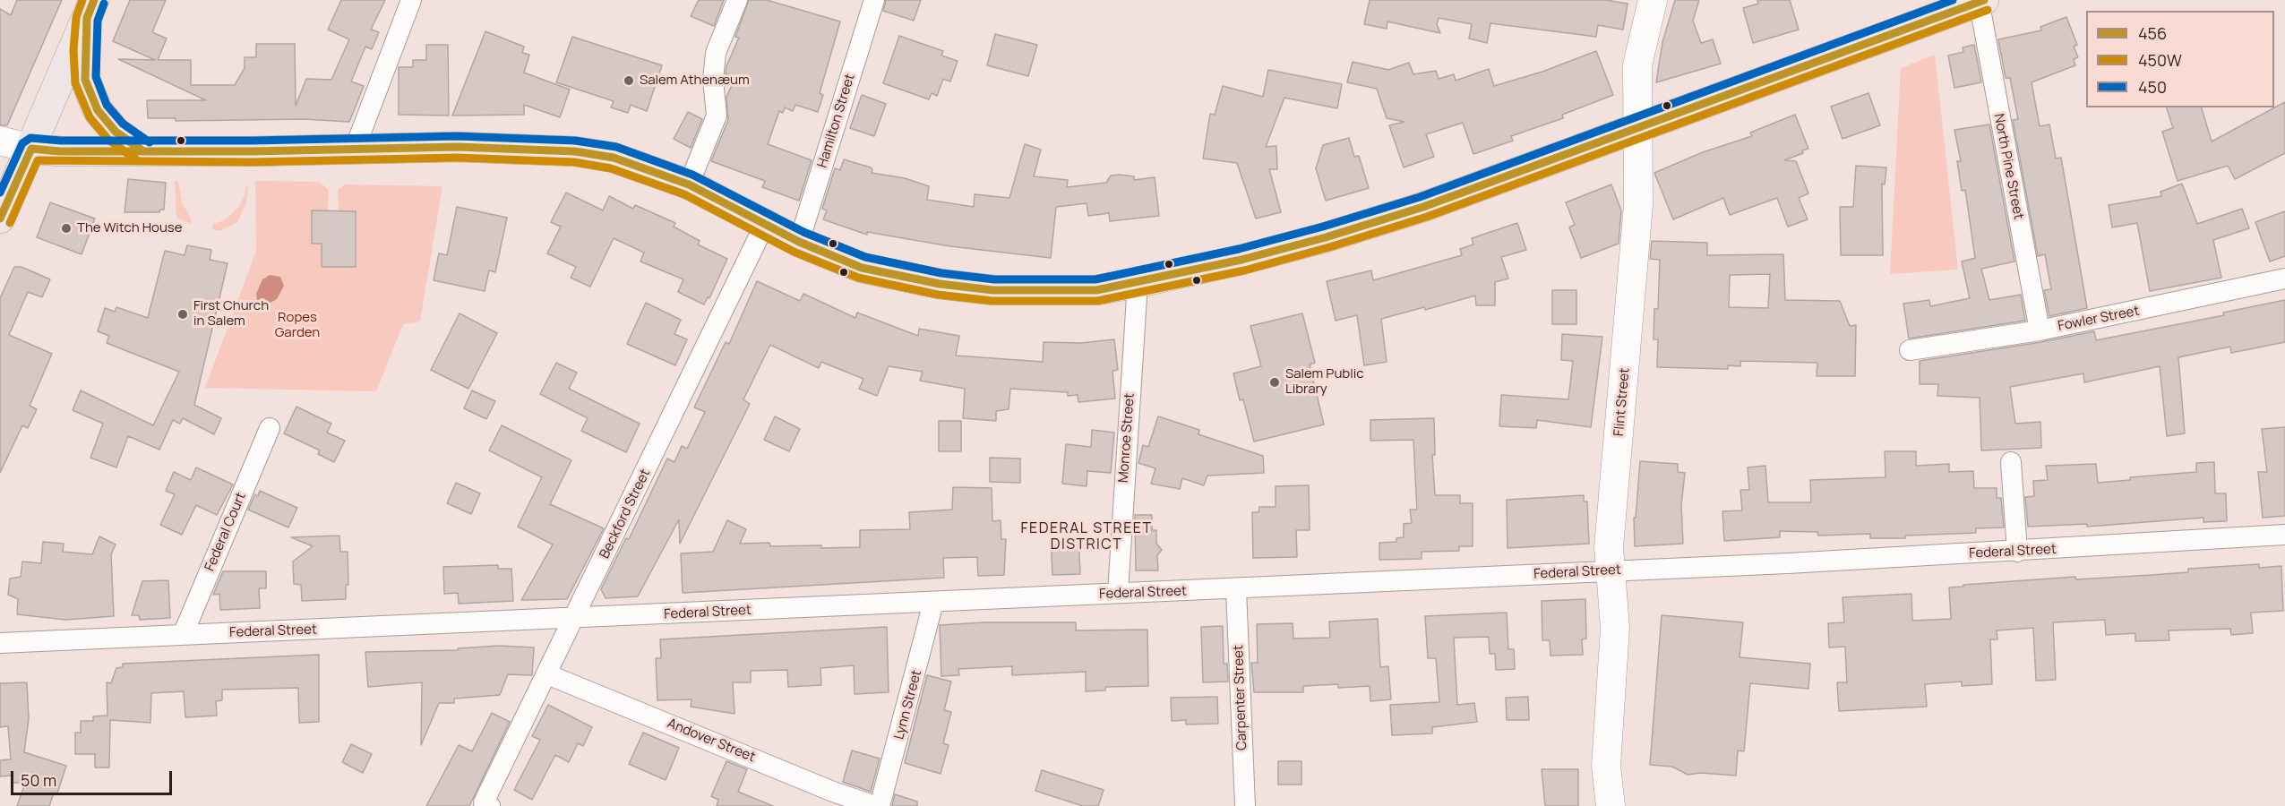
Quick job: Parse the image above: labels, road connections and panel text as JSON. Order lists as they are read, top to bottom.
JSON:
{
  "streets": {
    "street": [
      "Hamilton Street",
      "North Pine Street",
      "Fowler Street",
      "Flint Street",
      "Monroe Street",
      "Beckford Street",
      "Federal Court",
      "Federal Street",
      "Carpenter Street",
      "Lynn Street",
      "Andover Street"
    ]
  },
  "crossings": [
    ["North Pine Street", "Fowler Street"],
    ["Flint Street", "Federal Street"],
    ["Monroe Street", "Federal Street"],
    ["Beckford Street", "Federal Street"],
    ["Beckford Street", "Andover Street"],
    ["Federal Court", "Federal Street"],
    ["Federal Street", "Carpenter Street"],
    ["Federal Street", "Lynn Street"]
  ],
  "districts": ["FEDERAL STREET DISTRICT"],
  "parks": ["Ropes Garden"],
  "places": [
    "Salem Athenæum",
    "The Witch House",
    "First Church in Salem",
    "Salem Public Library"
  ],
  "lines": ["transit line 456", "transit line 450W", "transit line 450"],
  "legend": ["456", "450W", "450"],
  "scale_bar": "50 m"
}
